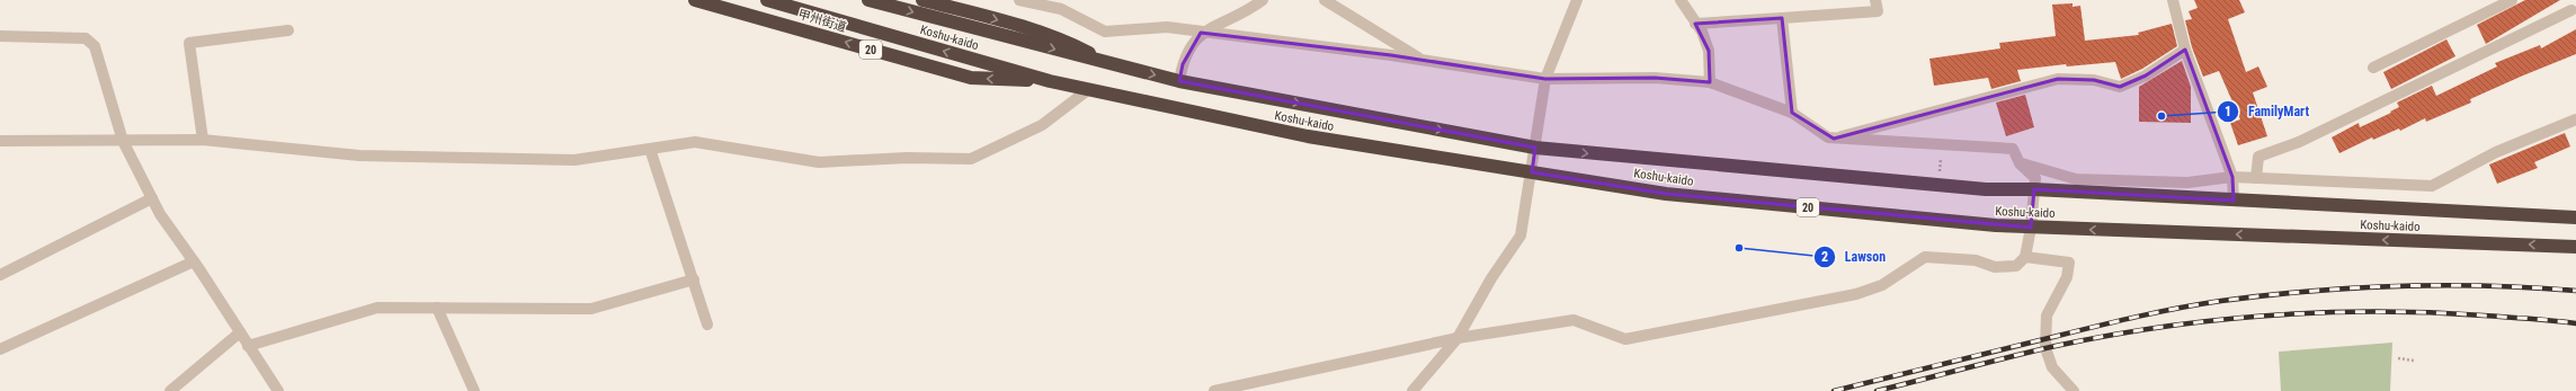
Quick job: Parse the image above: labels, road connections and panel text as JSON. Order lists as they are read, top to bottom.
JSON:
{
  "streets": {
    "highway": ["甲州街道", "Koshu-kaido", "20"]
  },
  "crossings": [
    ["甲州街道", "Koshu-kaido"]
  ],
  "places": ["FamilyMart", "Lawson"]
}
